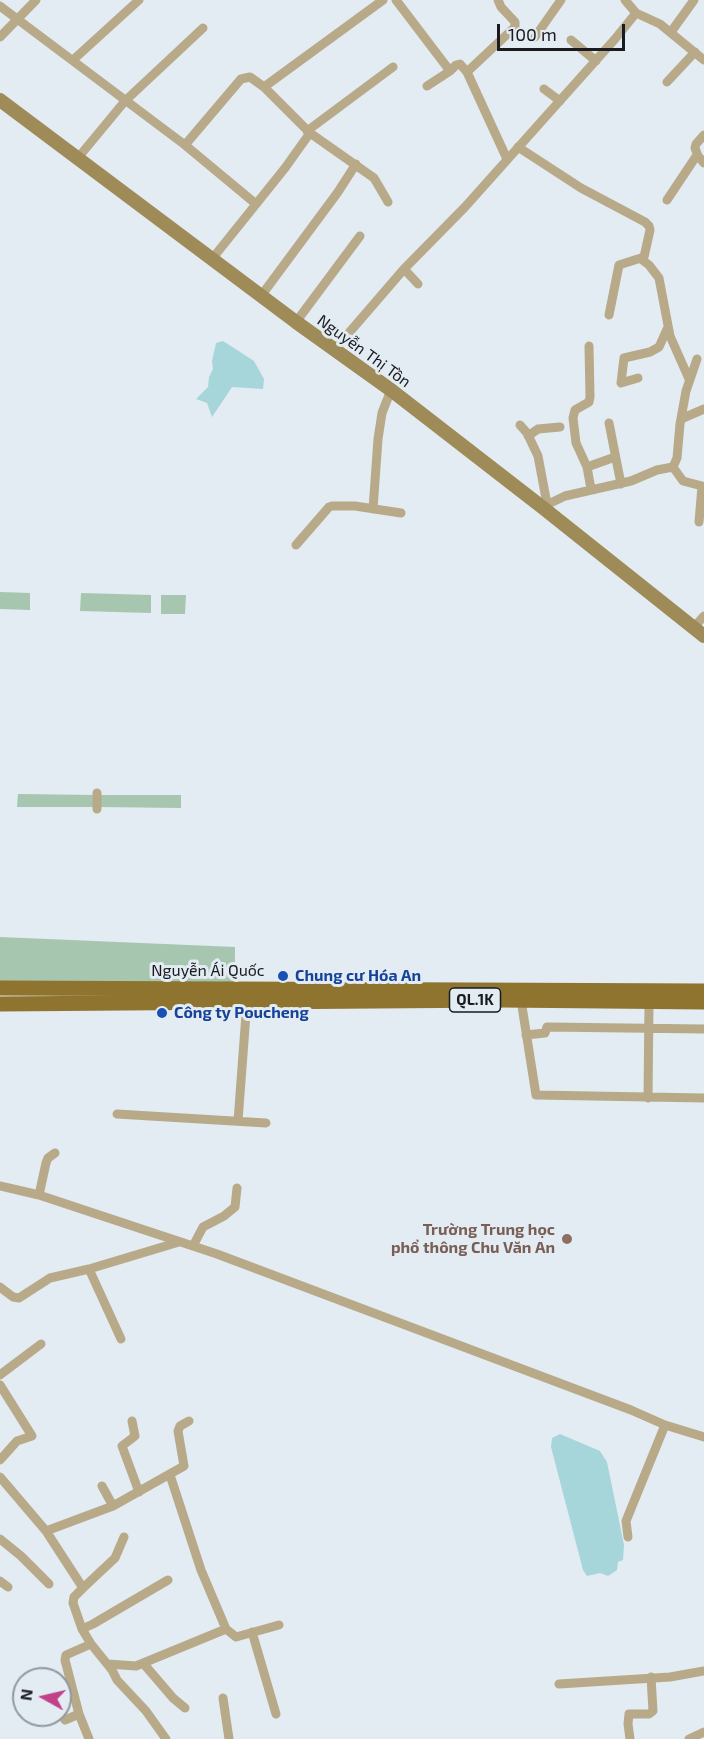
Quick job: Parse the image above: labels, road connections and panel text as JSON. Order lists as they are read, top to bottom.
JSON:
{
  "streets": {
    "main road": ["Nguyễn Ái Quốc", "QL.1K"],
    "street": ["Nguyễn Thị Tồn"]
  },
  "crossings": [
    ["Nguyễn Ái Quốc", "QL.1K"]
  ],
  "places": ["Chung cư Hóa An", "Công ty Poucheng", "Trường Trung học phổ thông Chu Văn An"],
  "scale_bar": "100 m",
  "north": "left"
}
